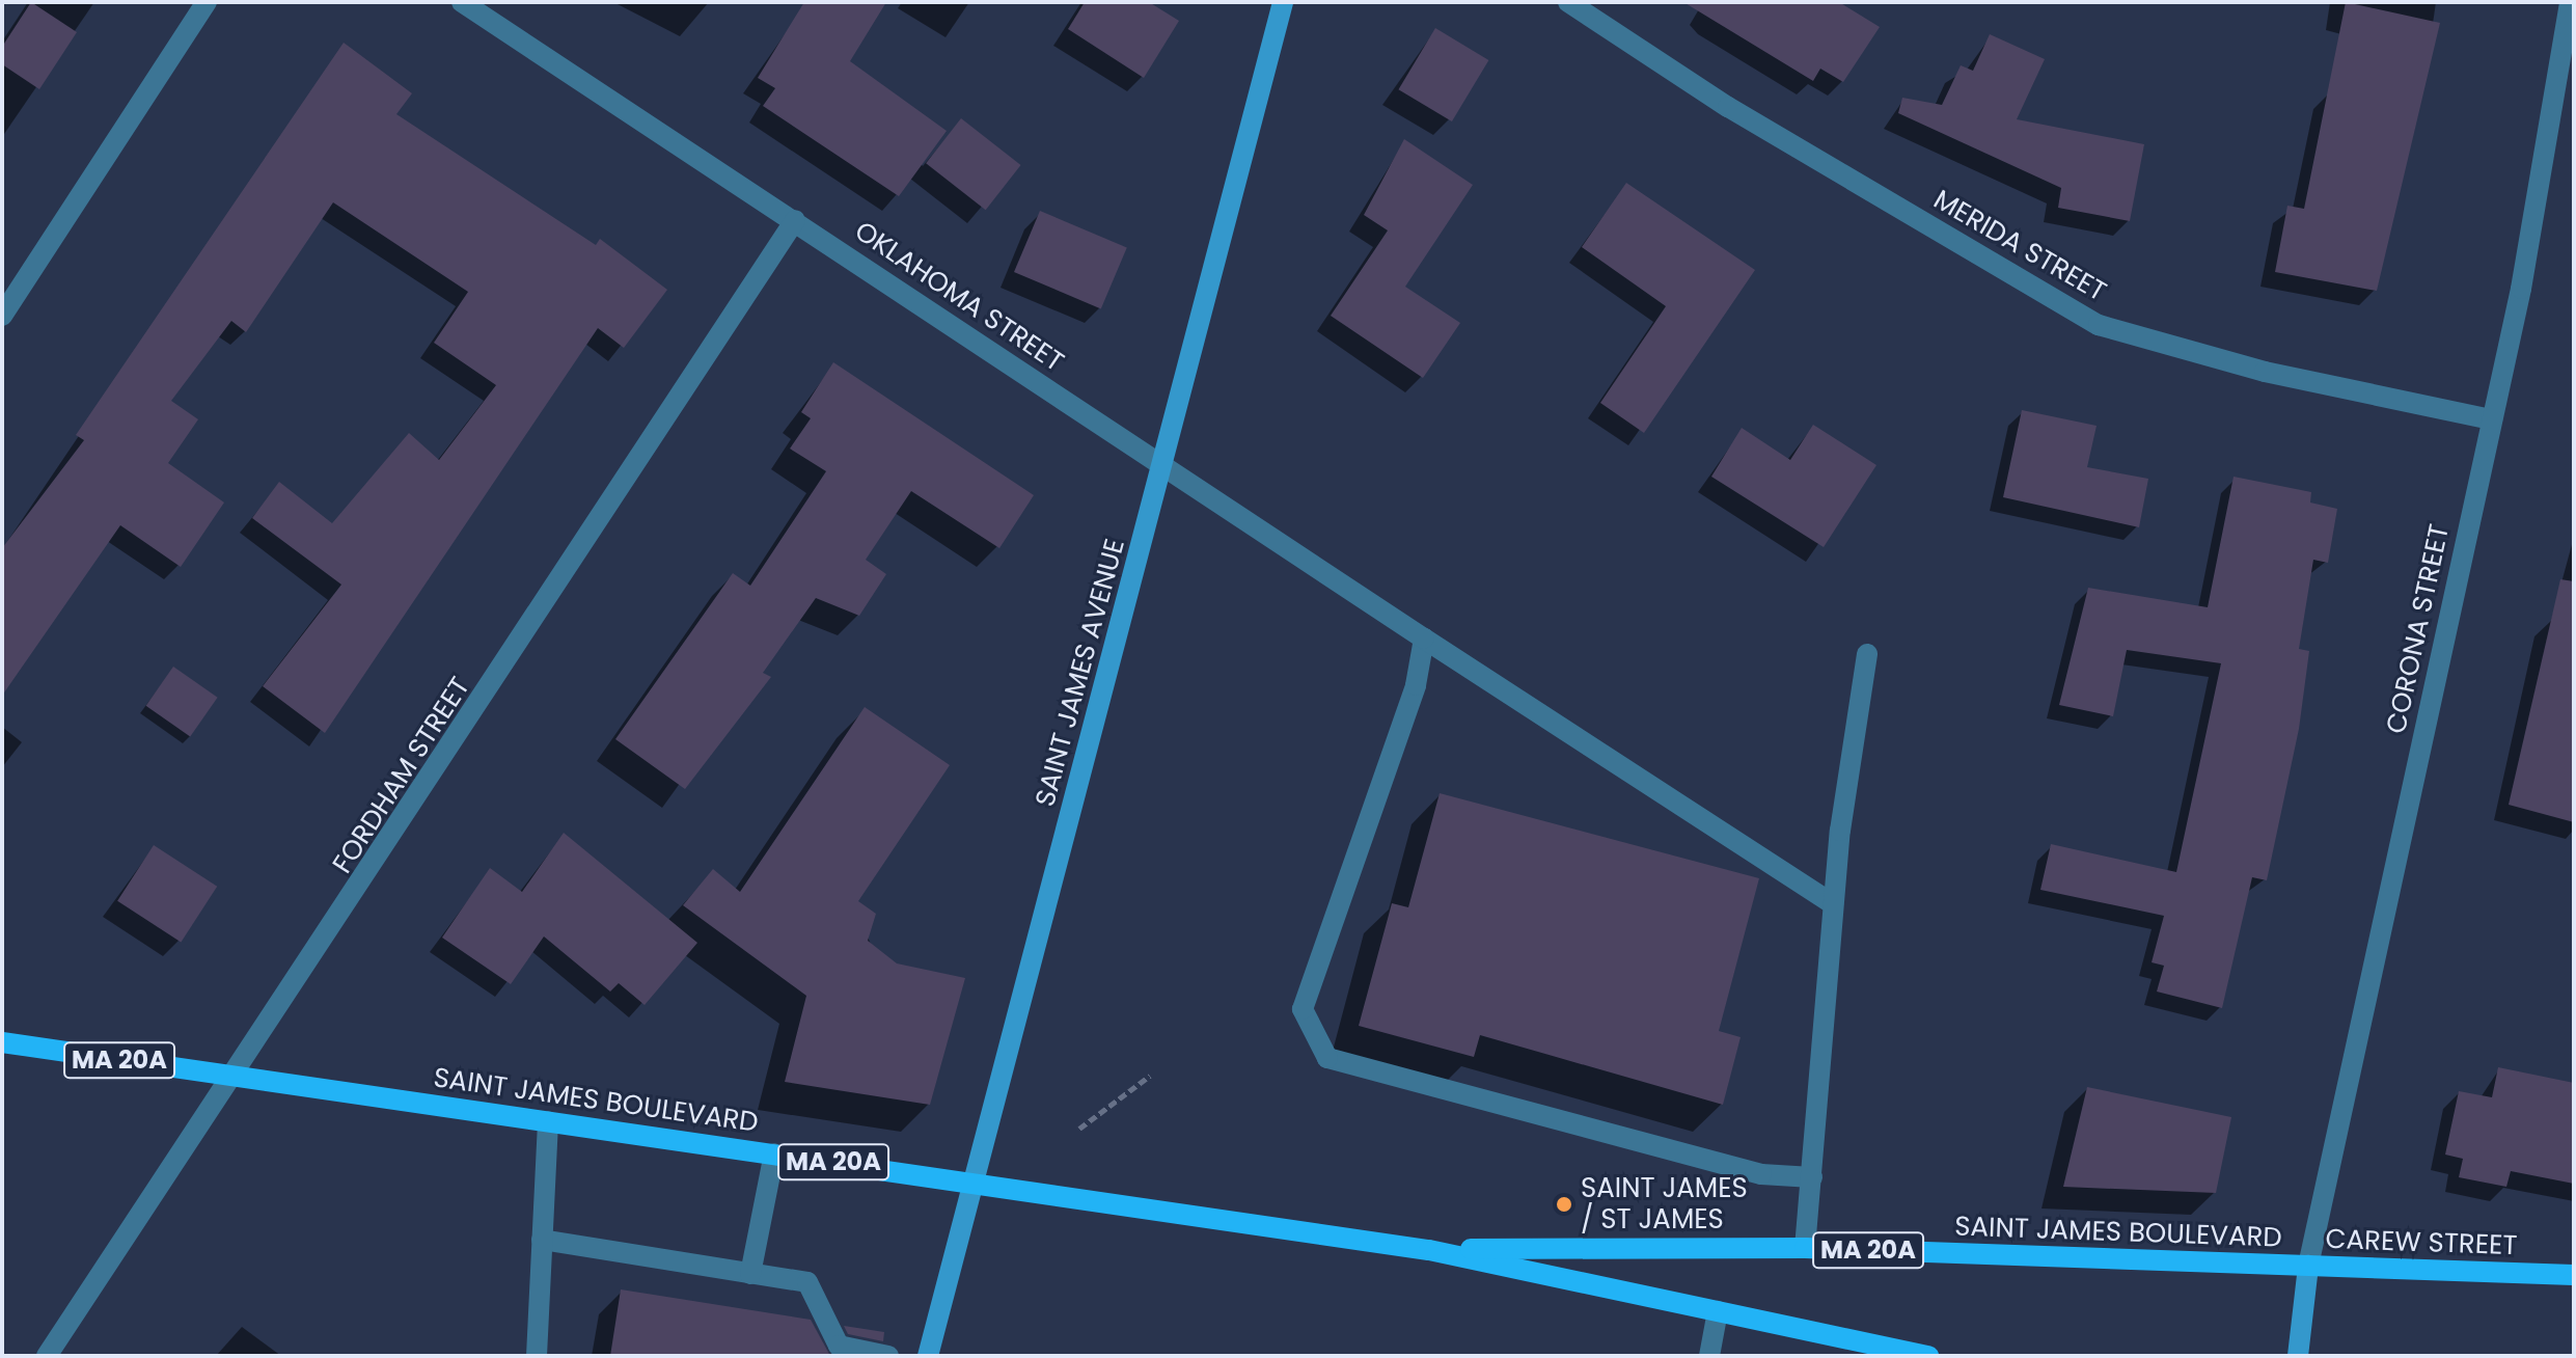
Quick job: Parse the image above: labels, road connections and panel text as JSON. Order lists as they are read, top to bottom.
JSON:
{
  "streets": {
    "main road": [
      "SAINT JAMES AVENUE",
      "MA 20A",
      "SAINT JAMES BOULEVARD",
      "CAREW STREET"
    ],
    "street": [
      "MERIDA STREET",
      "OKLAHOMA STREET",
      "CORONA STREET",
      "FORDHAM STREET"
    ]
  },
  "crossings": [
    ["MERIDA STREET", "CORONA STREET"],
    ["OKLAHOMA STREET", "SAINT JAMES AVENUE"],
    ["OKLAHOMA STREET", "FORDHAM STREET"],
    ["CORONA STREET", "SAINT JAMES BOULEVARD"],
    ["CORONA STREET", "CAREW STREET"],
    ["SAINT JAMES AVENUE", "SAINT JAMES BOULEVARD"],
    ["FORDHAM STREET", "SAINT JAMES BOULEVARD"],
    ["SAINT JAMES BOULEVARD", "CAREW STREET"]
  ],
  "places": ["SAINT JAMES / ST JAMES"]
}
